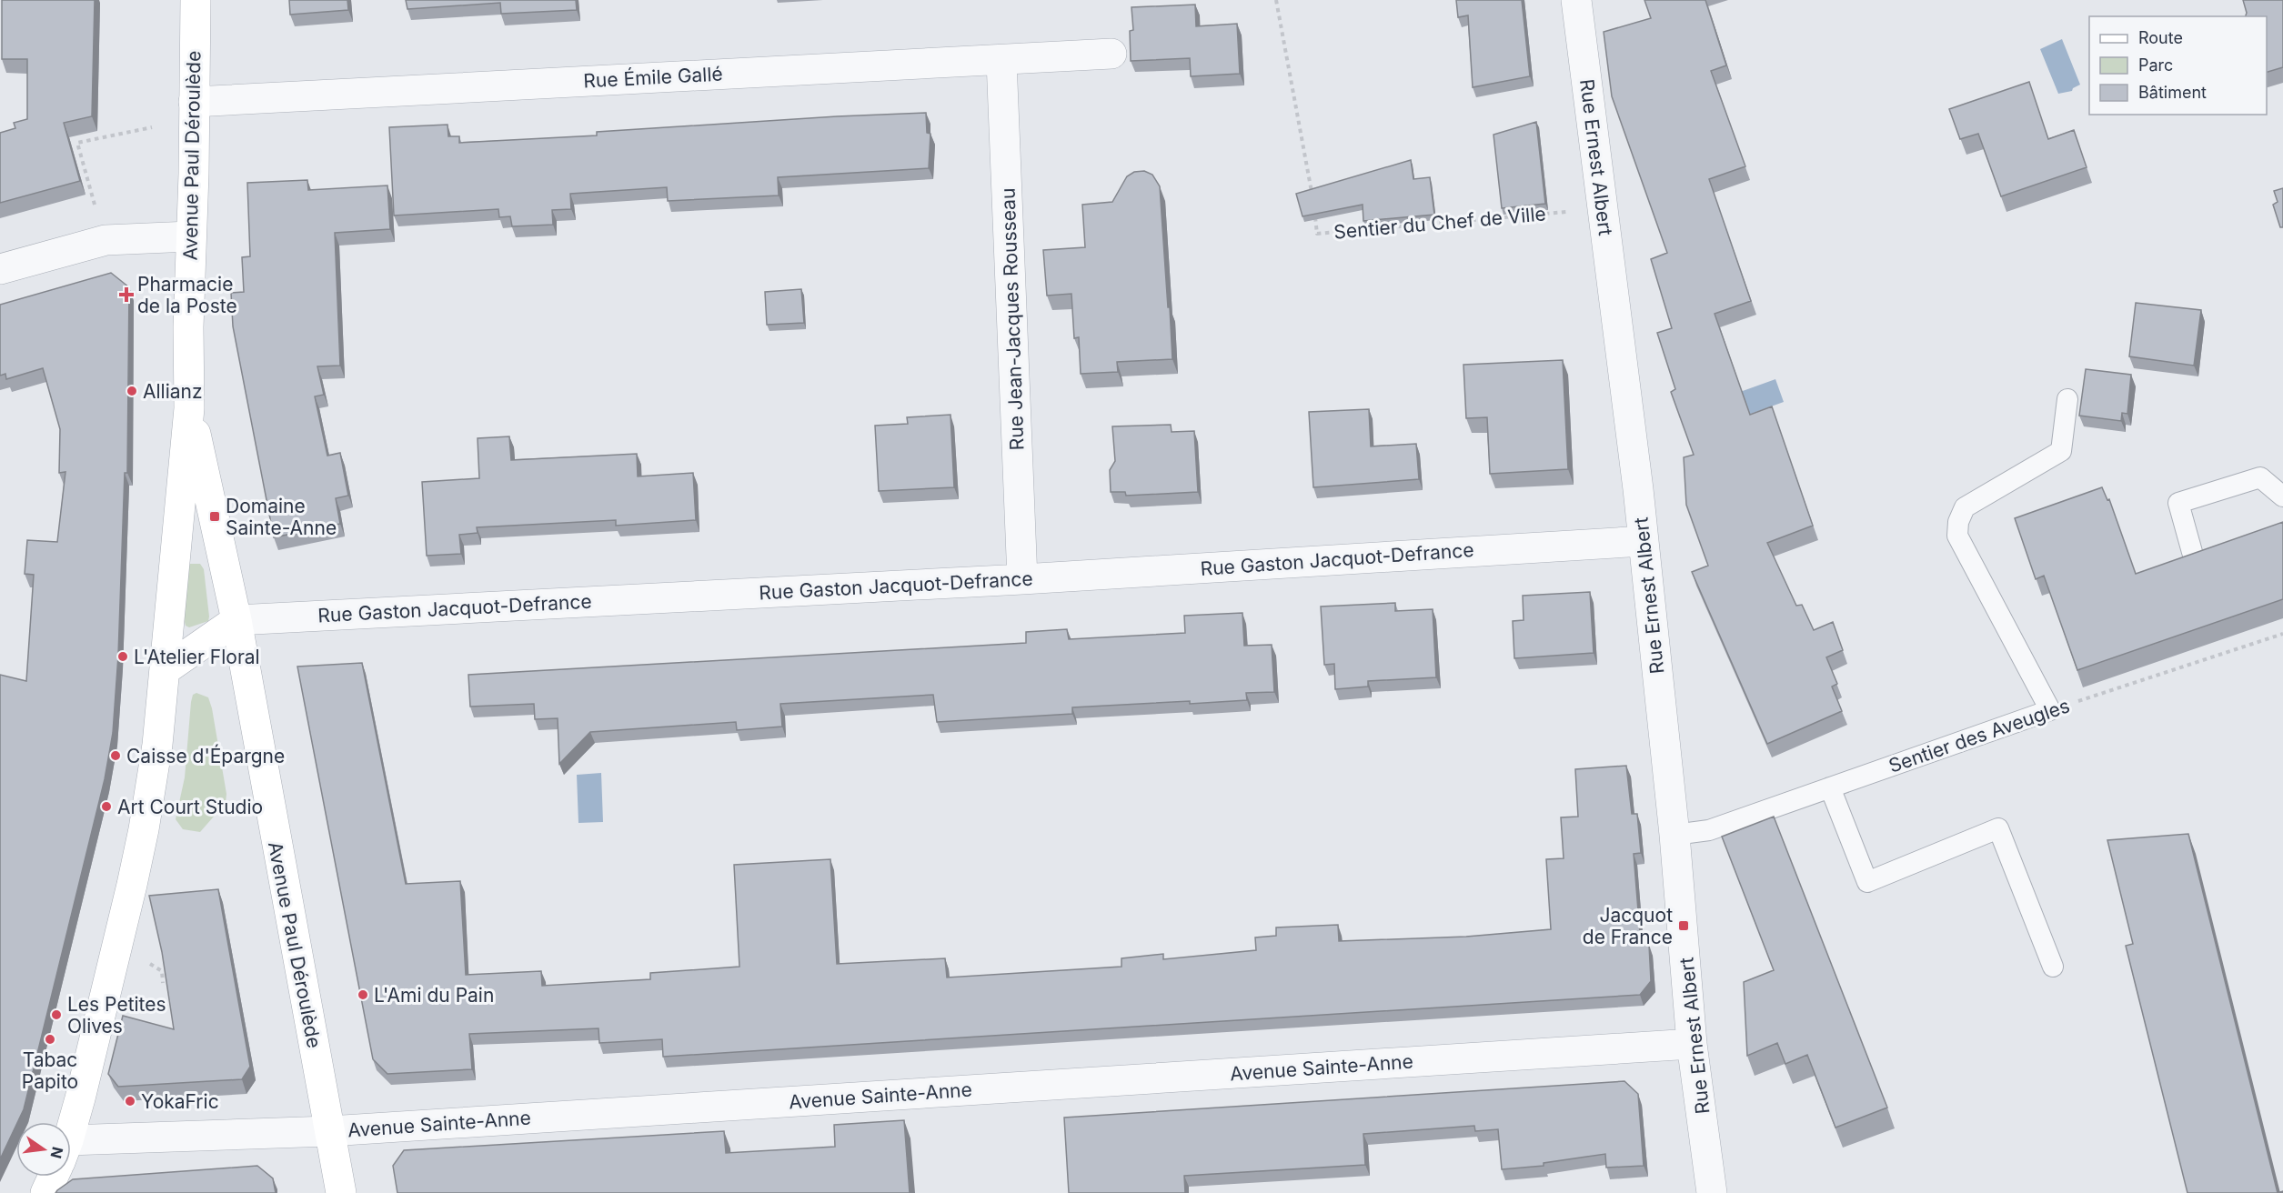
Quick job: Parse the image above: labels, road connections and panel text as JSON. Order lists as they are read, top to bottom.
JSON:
{
  "streets": {
    "main road": ["Avenue Paul Déroulède"],
    "street": [
      "Rue Émile Gallé",
      "Rue Ernest Albert",
      "Rue Jean-Jacques Rousseau",
      "Rue Gaston Jacquot-Defrance",
      "Avenue Sainte-Anne"
    ],
    "lane": ["Sentier des Aveugles"],
    "path": ["Sentier du Chef de Ville"]
  },
  "crossings": [
    ["Rue Émile Gallé", "Avenue Paul Déroulède"],
    ["Rue Émile Gallé", "Rue Jean-Jacques Rousseau"],
    ["Avenue Paul Déroulède", "Rue Gaston Jacquot-Defrance"],
    ["Avenue Paul Déroulède", "Avenue Sainte-Anne"],
    ["Rue Ernest Albert", "Sentier du Chef de Ville"],
    ["Rue Ernest Albert", "Rue Gaston Jacquot-Defrance"],
    ["Rue Ernest Albert", "Sentier des Aveugles"],
    ["Rue Ernest Albert", "Avenue Sainte-Anne"],
    ["Rue Jean-Jacques Rousseau", "Rue Gaston Jacquot-Defrance"]
  ],
  "places": {
    "health": ["Pharmacie de la Poste"],
    "other": [
      "Allianz",
      "L'Atelier Floral",
      "Caisse d'Épargne",
      "Art Court Studio",
      "L'Ami du Pain",
      "Les Petites Olives",
      "Tabac Papito",
      "YokaFric"
    ],
    "transit": ["Domaine Sainte-Anne", "Jacquot de France"]
  },
  "legend": ["Route", "Parc", "Bâtiment"],
  "north": "right"
}
